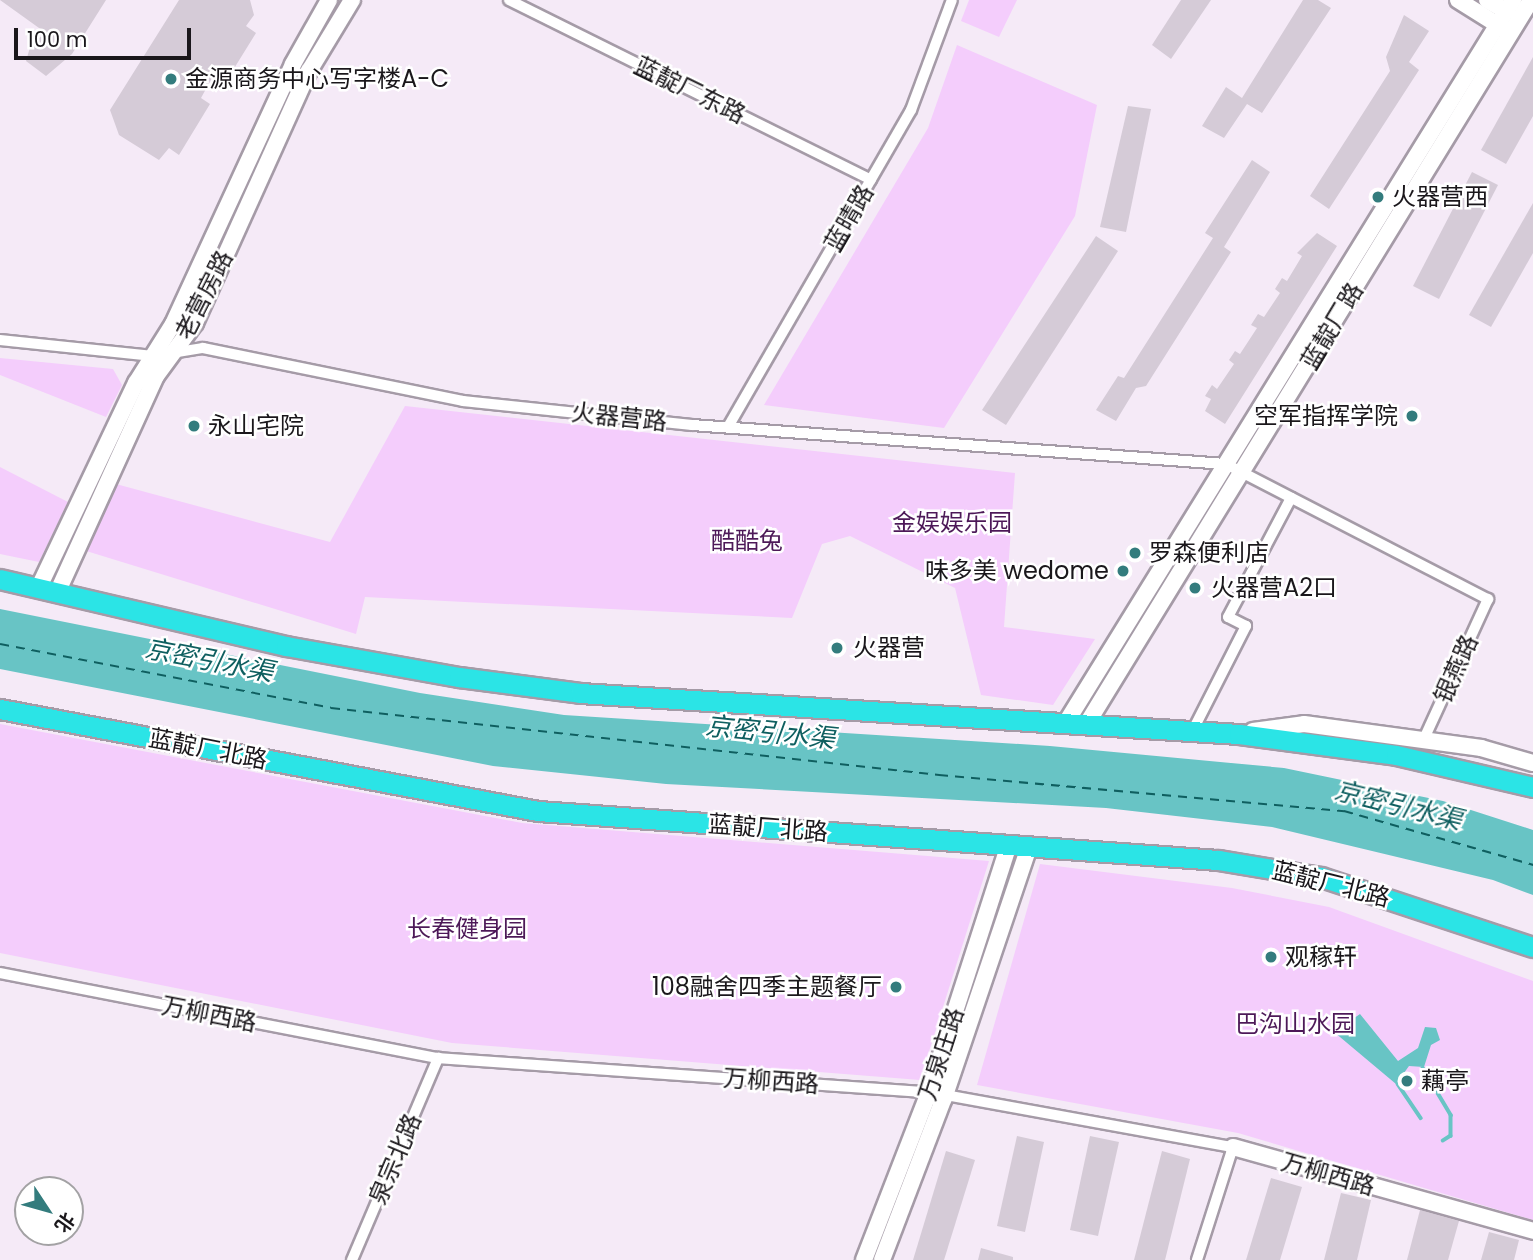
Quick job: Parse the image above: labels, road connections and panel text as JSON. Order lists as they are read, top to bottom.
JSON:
{
  "streets": {
    "highway": ["蓝靛厂北路"],
    "street": [
      "蓝靛厂东路",
      "蓝晴路",
      "老营房路",
      "蓝靛厂路",
      "火器营路",
      "银燕路",
      "万柳西路",
      "万泉庄路",
      "泉宗北路"
    ]
  },
  "crossings": [
    ["蓝靛厂东路", "蓝晴路"],
    ["蓝晴路", "火器营路"],
    ["老营房路", "火器营路"],
    ["蓝靛厂路", "火器营路"],
    ["火器营路", "银燕路"],
    ["蓝靛厂北路", "万泉庄路"],
    ["万柳西路", "万泉庄路"],
    ["万柳西路", "泉宗北路"]
  ],
  "water": ["京密引水渠"],
  "parks": [
    "金娱娱乐园",
    "酷酷兔",
    "长春健身园",
    "巴沟山水园"
  ],
  "places": [
    "金源商务中心写字楼A-C",
    "火器营西",
    "空军指挥学院",
    "永山宅院",
    "罗森便利店",
    "味多美 wedome",
    "火器营A2口",
    "火器营",
    "观稼轩",
    "108融舍四季主题餐厅",
    "藕亭"
  ],
  "scale_bar": "100 m",
  "north": "bottom right"
}
